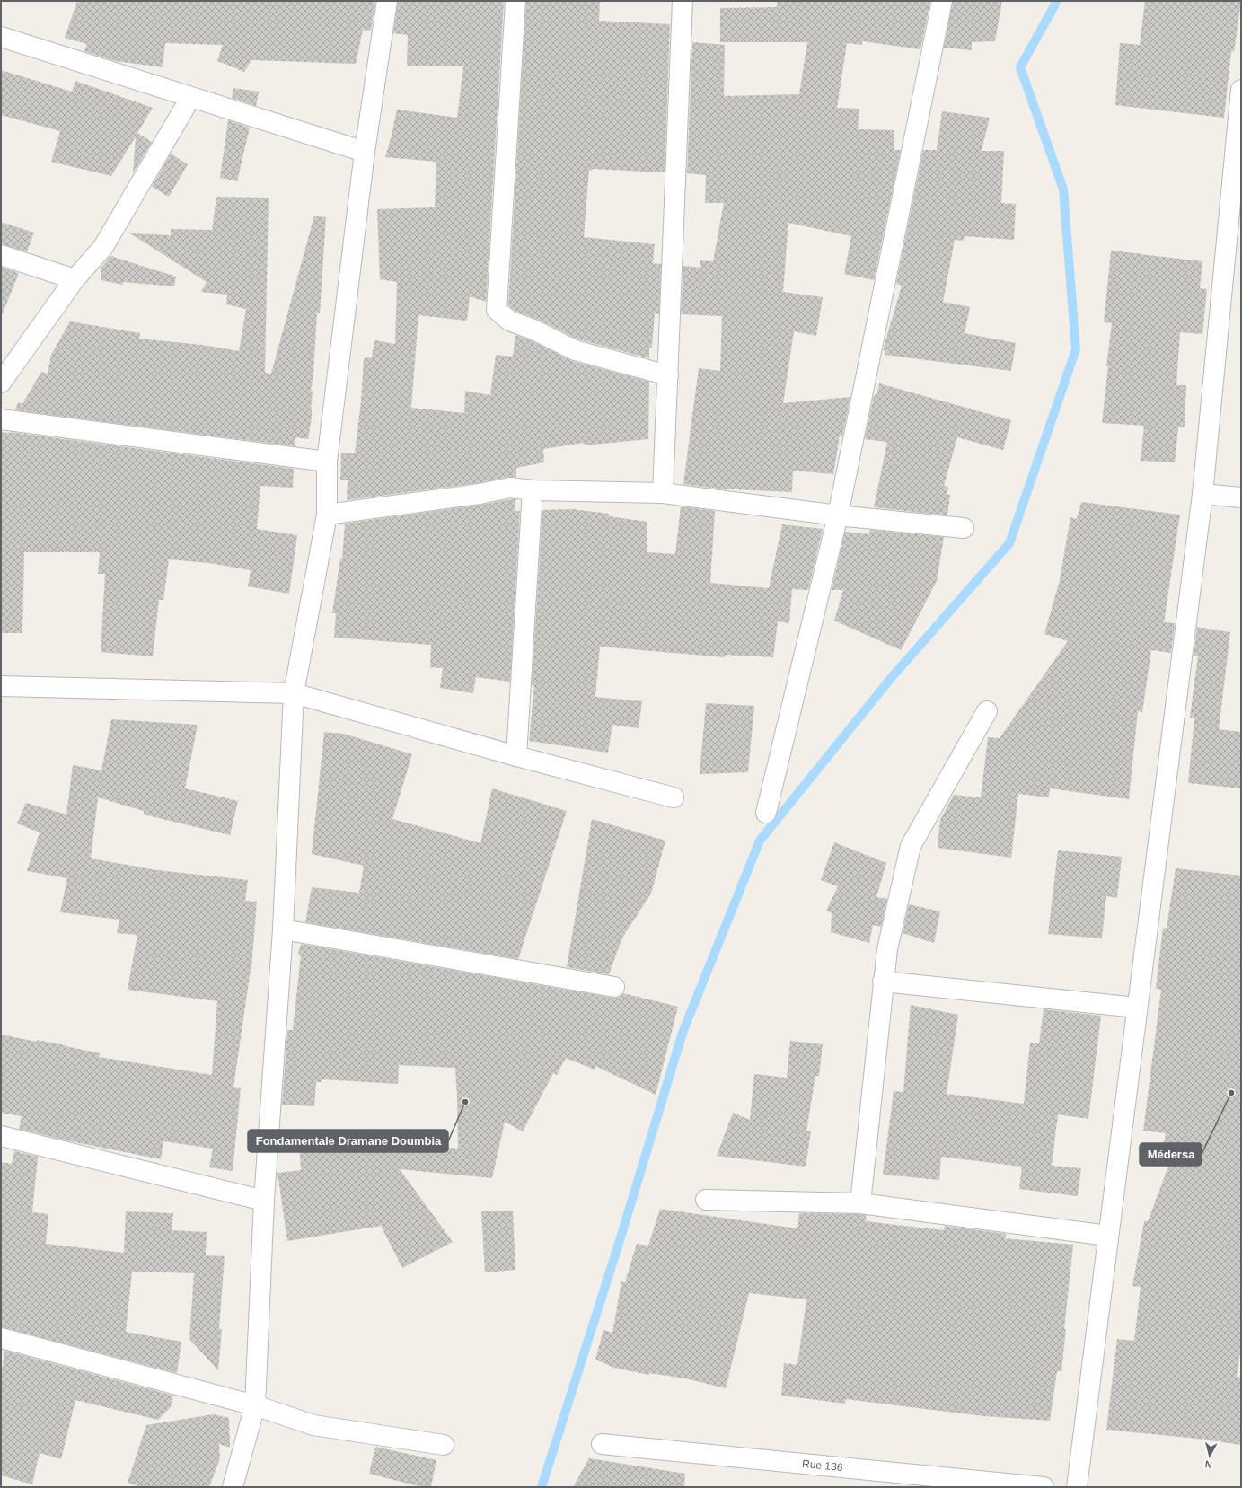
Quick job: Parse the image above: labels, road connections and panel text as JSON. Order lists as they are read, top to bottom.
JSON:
{
  "streets": {
    "street": ["Rue 136"]
  },
  "places": ["Médersa", "Fondamentale Dramane Doumbia"],
  "north": "bottom"
}
